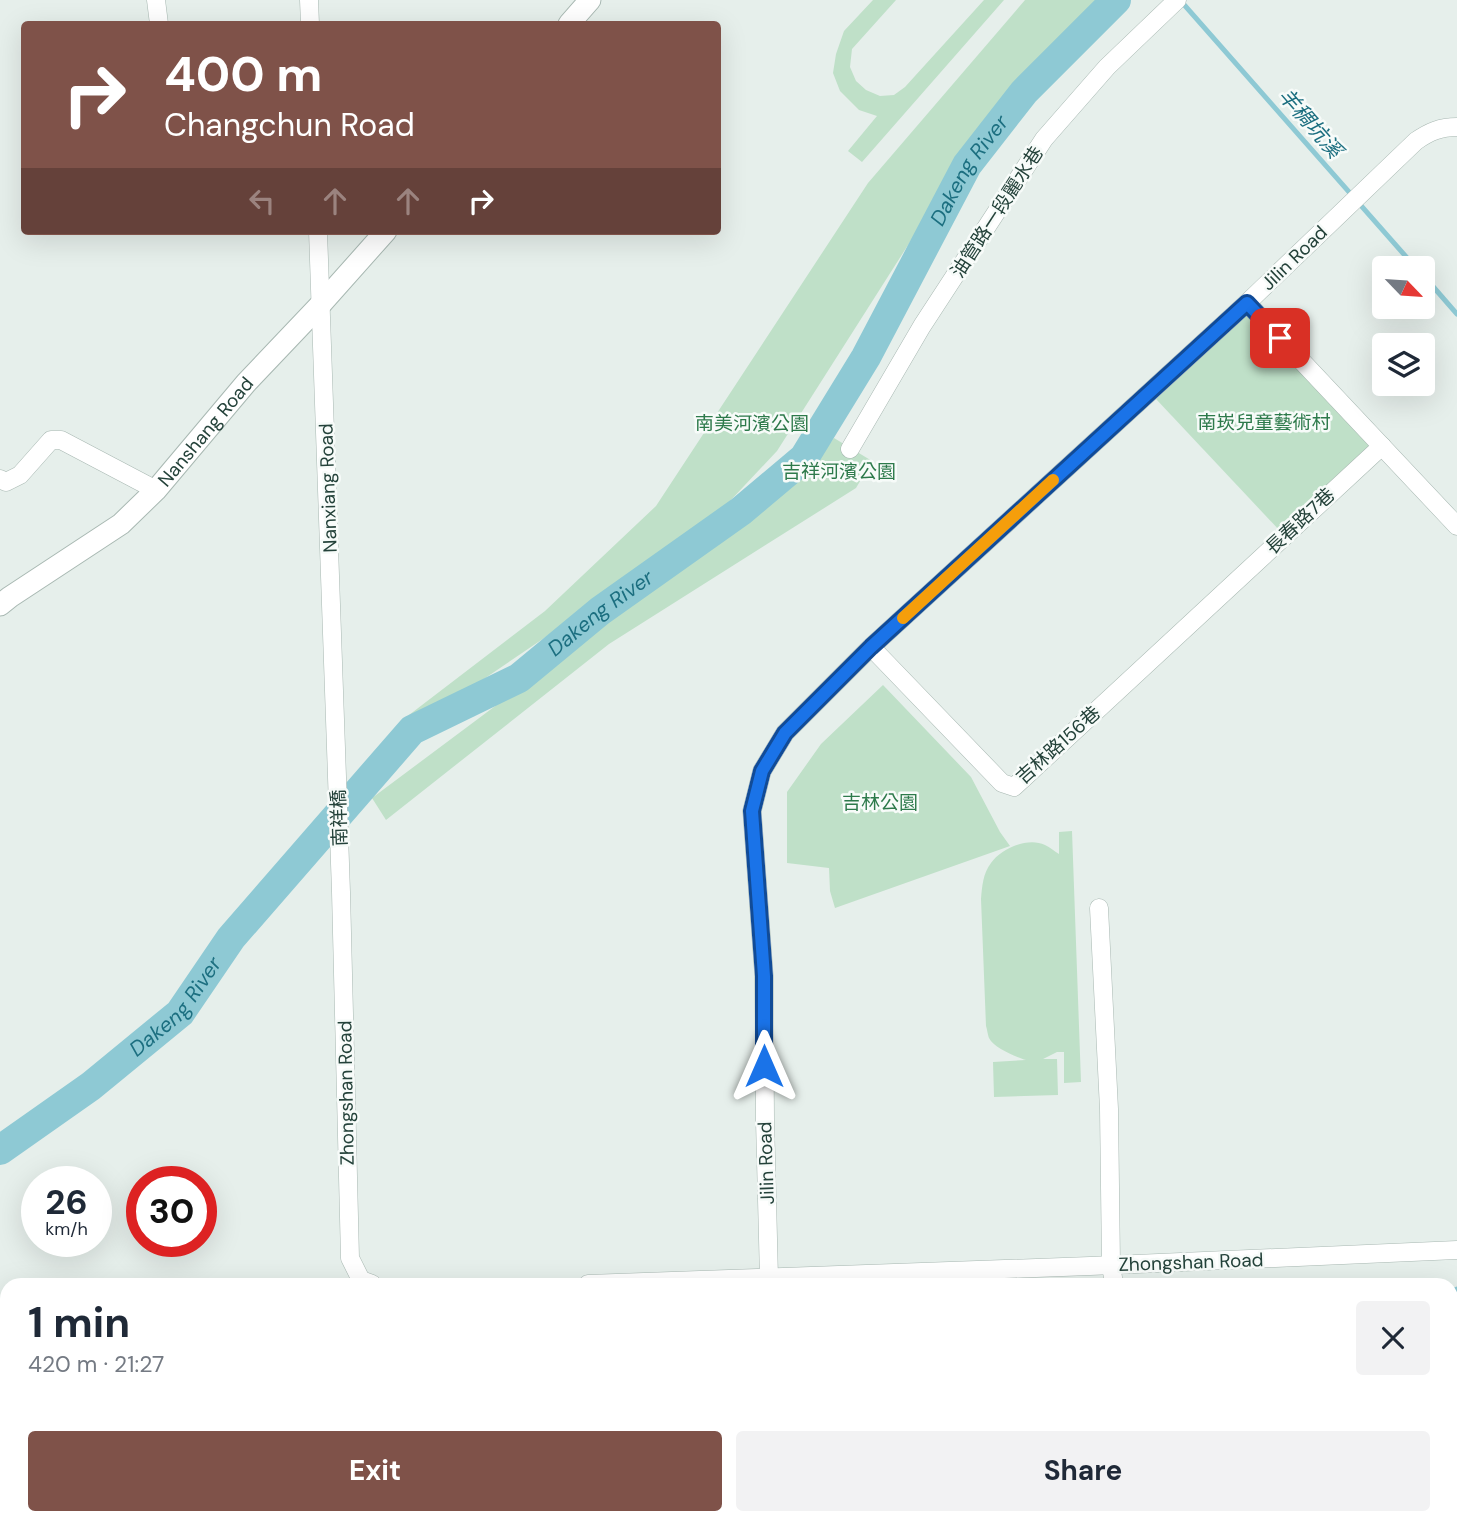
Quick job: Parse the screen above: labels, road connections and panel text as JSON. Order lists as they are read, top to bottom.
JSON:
{
  "streets": {
    "street": [
      "油管路一段麗水巷",
      "Jilin Road",
      "Nanshang Road",
      "Nanxiang Road",
      "長春路7巷",
      "吉林路156巷",
      "南祥橋",
      "Zhongshan Road"
    ]
  },
  "crossings": [
    ["Jilin Road", "吉林路156巷"],
    ["Jilin Road", "Zhongshan Road"],
    ["Nanshang Road", "Nanxiang Road"],
    ["Nanxiang Road", "南祥橋"],
    ["長春路7巷", "吉林路156巷"],
    ["南祥橋", "Zhongshan Road"]
  ],
  "water": ["羊稠坑溪", "Dakeng River"],
  "parks": [
    "南崁兒童藝術村",
    "南美河濱公園",
    "吉祥河濱公園",
    "吉林公園"
  ],
  "north": "bottom right",
  "page": {
    "turn": ["400 m", "Changchun Road"],
    "speed": "26 km/h",
    "limit": "30",
    "heading": ["1 min", "420 m · 21:27"],
    "buttons": ["Exit", "Share"]
  }
}
